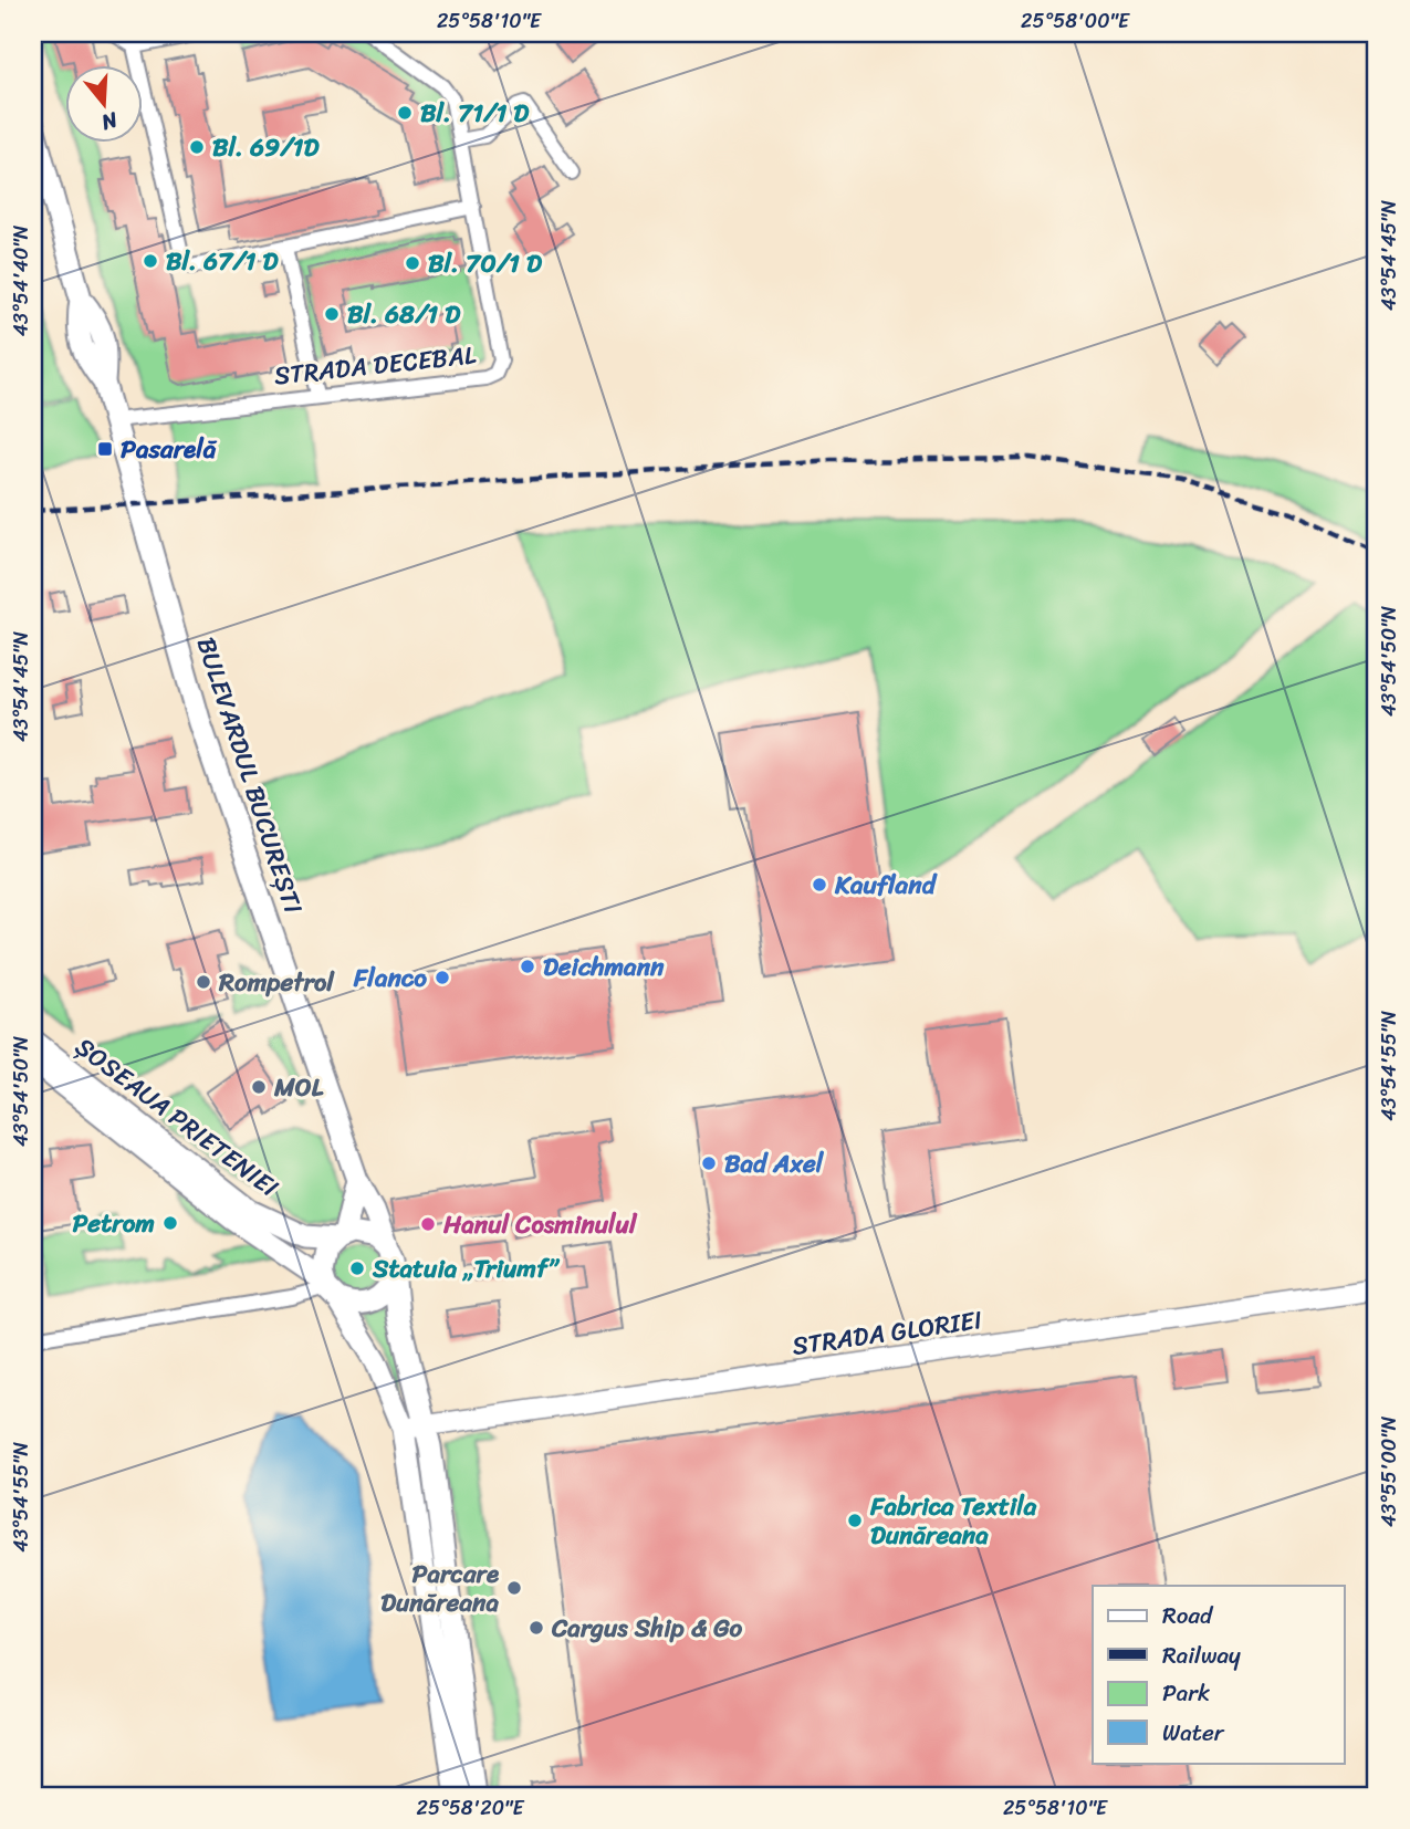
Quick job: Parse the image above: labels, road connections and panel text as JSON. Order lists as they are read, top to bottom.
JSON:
{
  "streets": {
    "main road": ["BULEVARDUL BUCUREȘTI", "ȘOSEAUA PRIETENIEI", "STRADA GLORIEI"],
    "street": ["STRADA DECEBAL"]
  },
  "crossings": [
    ["STRADA DECEBAL", "BULEVARDUL BUCUREȘTI"],
    ["BULEVARDUL BUCUREȘTI", "ȘOSEAUA PRIETENIEI"]
  ],
  "places": {
    "other": [
      "Bl. 71/1 D",
      "Bl. 69/1D",
      "Bl. 67/1 D",
      "Bl. 70/1 D",
      "Bl. 68/1 D",
      "Kaufland",
      "Deichmann",
      "Flanco",
      "Rompetrol",
      "MOL",
      "Bad Axel",
      "Petrom",
      "Hanul Cosminulul",
      "Statuia „Triumf”",
      "Fabrica Textila Dunăreana",
      "Parcare Dunăreana",
      "Cargus Ship & Go"
    ],
    "transit": ["Pasarelă"]
  },
  "legend": [
    "Road",
    "Railway",
    "Park",
    "Water"
  ],
  "north": "bottom",
  "coordinates": [
    "25°58'10\"E",
    "25°58'00\"E",
    "43°54'45\"N",
    "43°54'40\"N",
    "43°54'50\"N",
    "43°54'55\"N",
    "43°55'00\"N",
    "25°58'20\"E"
  ]
}
